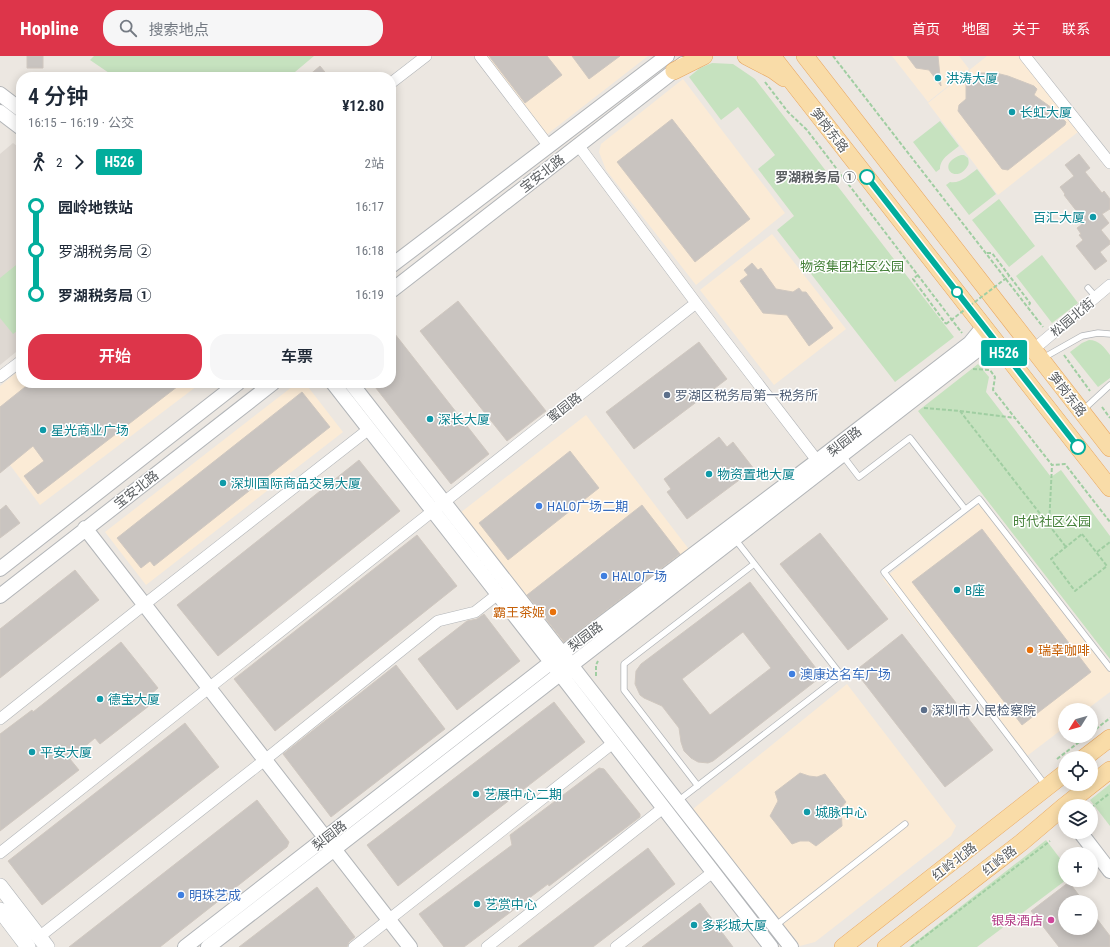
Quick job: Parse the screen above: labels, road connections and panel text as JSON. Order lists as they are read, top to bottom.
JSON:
{
  "streets": {
    "main road": ["笋岗东路", "红岭路", "红岭北路"],
    "street": [
      "宝安北路",
      "松园北街",
      "蜜园路",
      "梨园路"
    ]
  },
  "crossings": [
    ["笋岗东路", "松园北街"],
    ["笋岗东路", "梨园路"]
  ],
  "parks": ["物资集团社区公园", "时代社区公园"],
  "places": [
    "洪涛大厦",
    "长虹大厦",
    "罗湖税务局 ①",
    "百汇大厦",
    "罗湖区税务局第一税务所",
    "深长大厦",
    "星光商业广场",
    "物资置地大厦",
    "深圳国际商品交易大厦",
    "HALO广场二期",
    "HALO广场",
    "B座",
    "霸王茶姬",
    "瑞幸咖啡",
    "澳康达名车广场",
    "德宝大厦",
    "深圳市人民检察院",
    "平安大厦",
    "艺展中心二期",
    "城脉中心",
    "明珠艺成",
    "艺赏中心",
    "银泉酒店",
    "多彩城大厦"
  ],
  "lines": ["bus line H526"],
  "north": "bottom left",
  "page": {
    "header": "Hopline",
    "search": "搜索地点",
    "nav": [
      "首页",
      "地图",
      "关于",
      "联系"
    ],
    "on_map": "H526",
    "heading": ["4 分钟", "16:15 – 16:19 · 公交", "¥12.80"],
    "legs": ["2", "H526", "2站"],
    "list": [
      {
        "name": "园岭地铁站",
        "value": "16:17"
      },
      {
        "name": "罗湖税务局 ②",
        "value": "16:18"
      },
      {
        "name": "罗湖税务局 ①",
        "value": "16:19"
      }
    ],
    "buttons": ["开始", "车票"],
    "map_buttons": ["+", "−"]
  }
}
